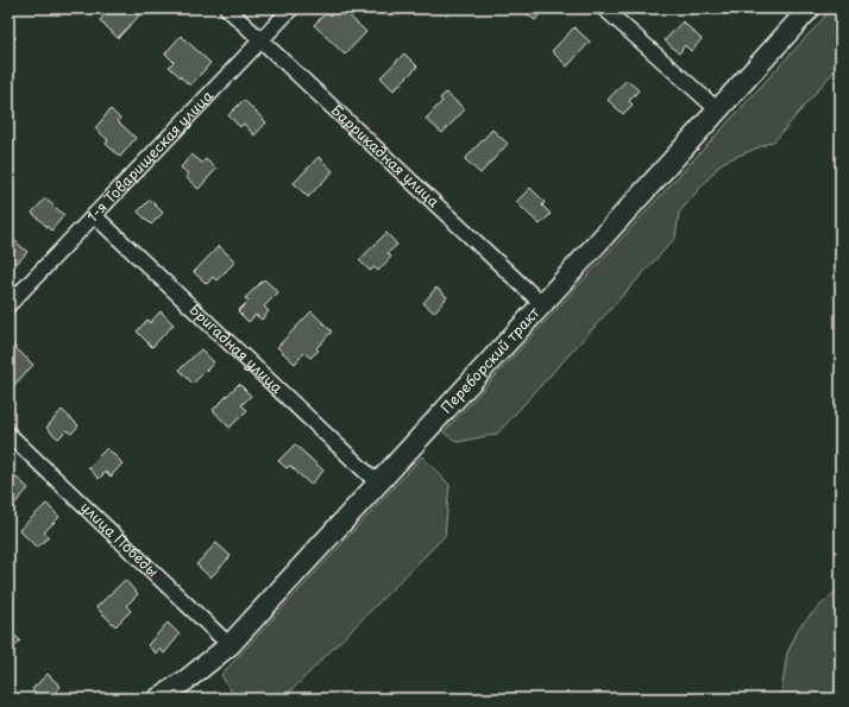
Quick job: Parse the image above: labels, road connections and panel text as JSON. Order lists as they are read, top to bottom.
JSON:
{
  "streets": {
    "main road": ["Переборский тракт"],
    "street": [
      "1-я Товарищеская улица",
      "Баррикадная улица",
      "Бригадная улица",
      "улица Победы"
    ]
  },
  "crossings": [
    ["1-я Товарищеская улица", "Баррикадная улица"],
    ["1-я Товарищеская улица", "Бригадная улица"],
    ["Баррикадная улица", "Переборский тракт"],
    ["Бригадная улица", "Переборский тракт"],
    ["Переборский тракт", "улица Победы"]
  ]
}
